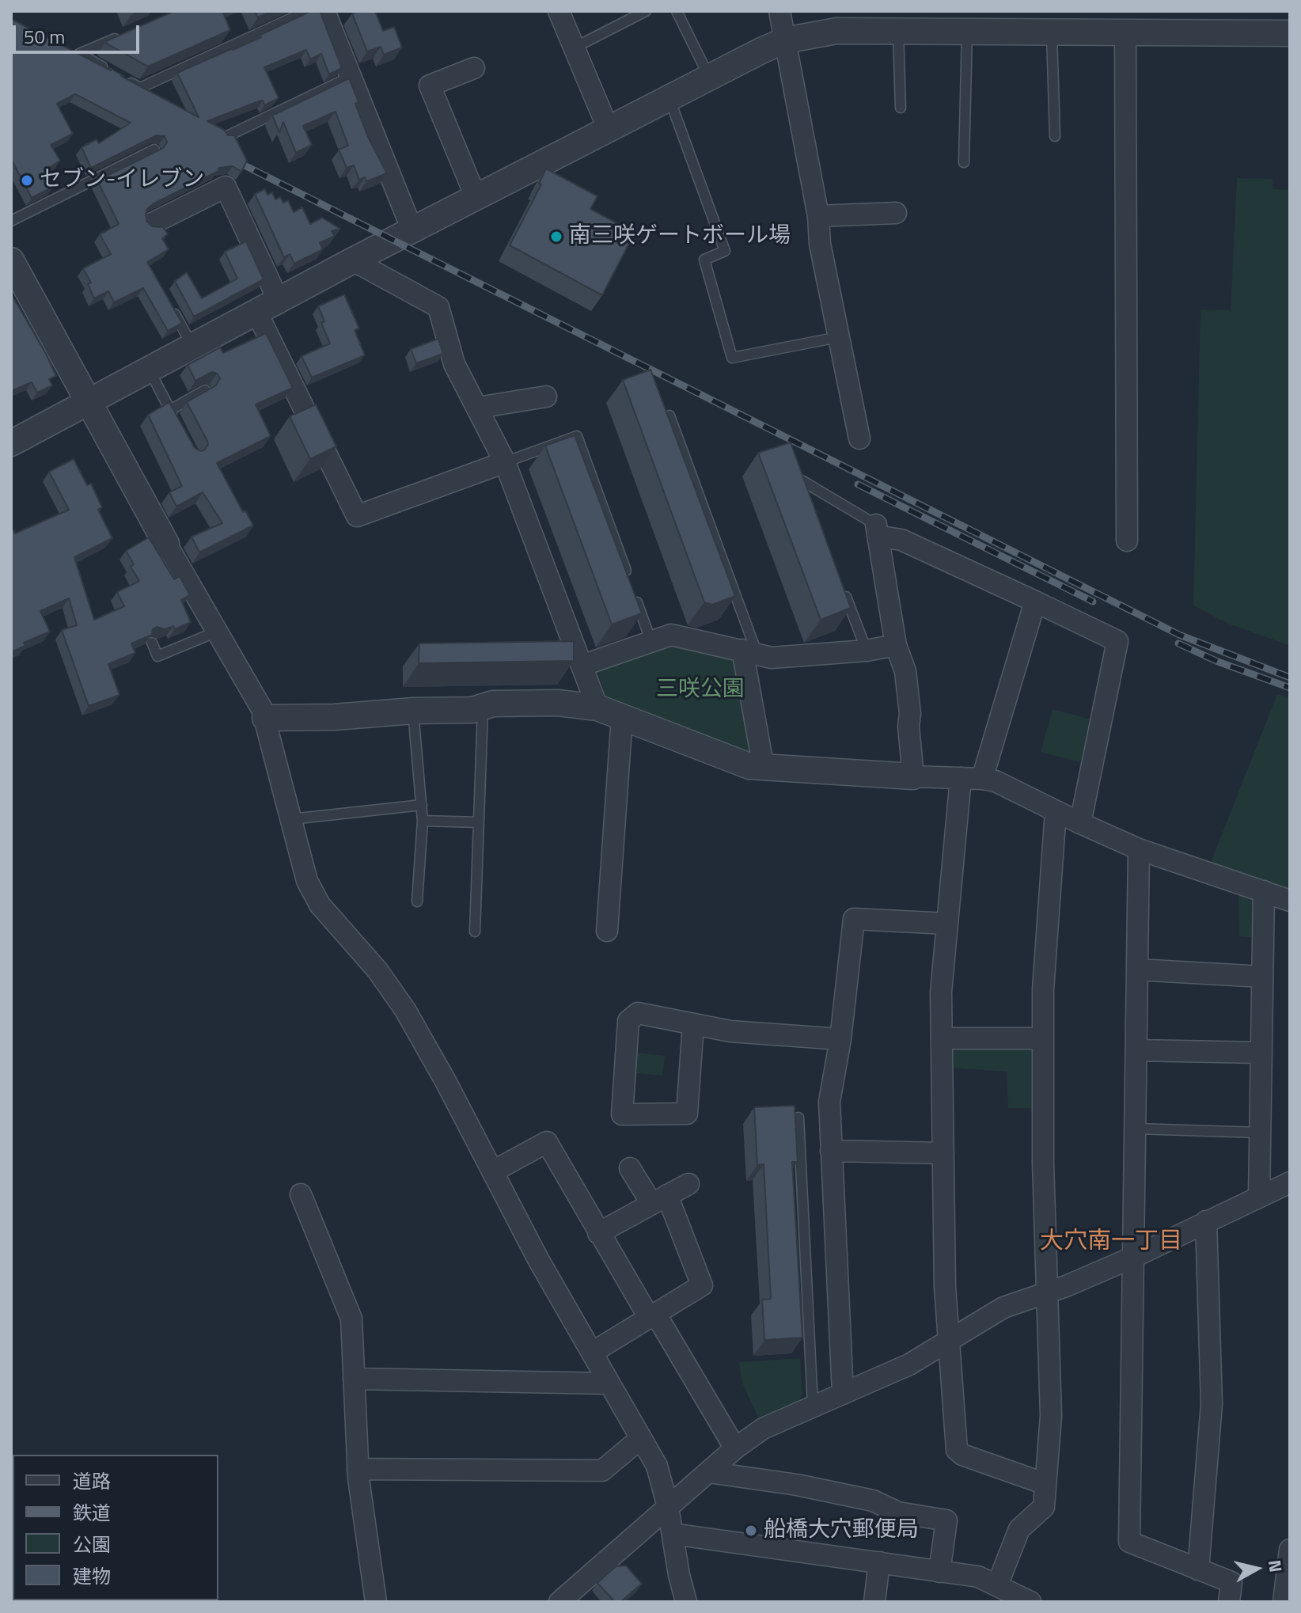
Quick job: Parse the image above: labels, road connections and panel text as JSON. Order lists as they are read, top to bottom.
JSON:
{
  "districts": ["大穴南一丁目"],
  "parks": ["三咲公園"],
  "places": ["セブン-イレブン", "南三咲ゲートボール場", "船橋大穴郵便局"],
  "legend": [
    "道路",
    "鉄道",
    "公園",
    "建物"
  ],
  "scale_bar": "50 m",
  "north": "right"
}
